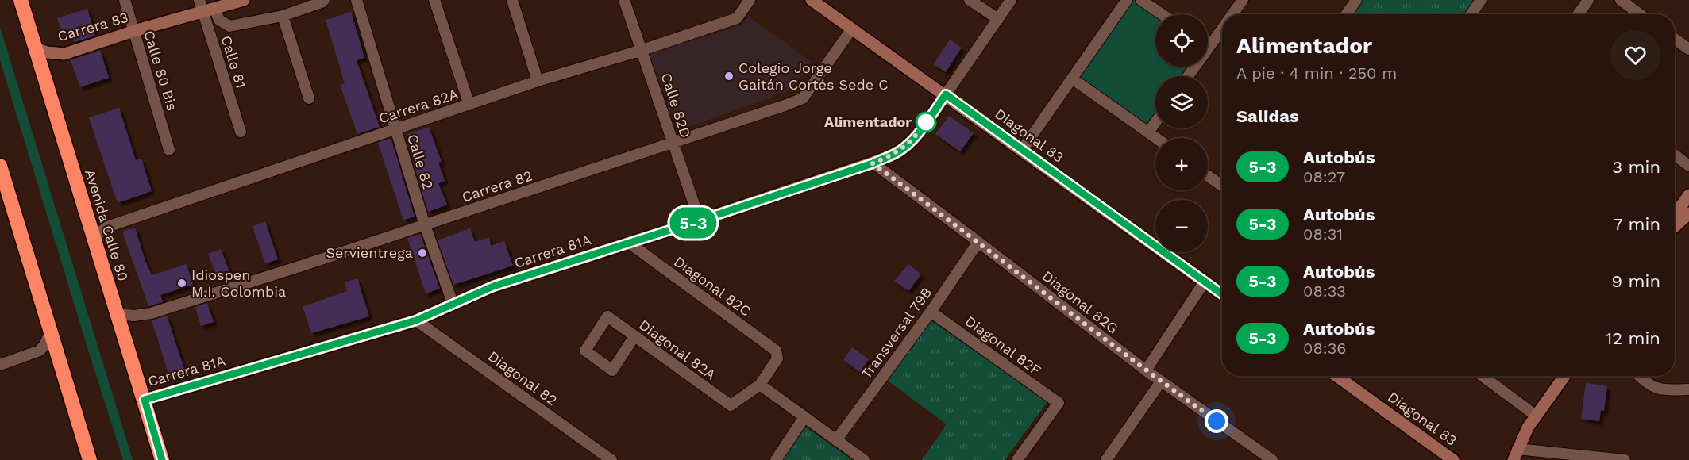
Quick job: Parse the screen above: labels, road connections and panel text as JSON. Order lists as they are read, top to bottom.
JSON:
{
  "streets": {
    "highway": ["Avenida Calle 80"],
    "street": [
      "Carrera 83",
      "Calle 81",
      "Calle 80 Bis",
      "Calle 82D",
      "Carrera 82A",
      "Diagonal 83",
      "Calle 82",
      "Carrera 82",
      "Carrera 81A",
      "Diagonal 82C",
      "Diagonal 82G",
      "Transversal 79B",
      "Diagonal 82F",
      "Diagonal 82A",
      "Diagonal 82"
    ]
  },
  "crossings": [
    ["Carrera 83", "Calle 81"],
    ["Carrera 83", "Calle 80 Bis"],
    ["Carrera 83", "Avenida Calle 80"],
    ["Calle 82D", "Carrera 82A"],
    ["Calle 82D", "Carrera 82"],
    ["Calle 82D", "Carrera 81A"],
    ["Carrera 82A", "Calle 82"],
    ["Carrera 82A", "Avenida Calle 80"],
    ["Diagonal 83", "Carrera 82"],
    ["Diagonal 83", "Carrera 81A"],
    ["Calle 82", "Carrera 82"],
    ["Calle 82", "Carrera 81A"],
    ["Carrera 82", "Avenida Calle 80"],
    ["Avenida Calle 80", "Carrera 81A"],
    ["Carrera 81A", "Diagonal 82C"],
    ["Carrera 81A", "Diagonal 82G"],
    ["Carrera 81A", "Diagonal 82"],
    ["Diagonal 82C", "Diagonal 82A"],
    ["Diagonal 82G", "Transversal 79B"],
    ["Transversal 79B", "Diagonal 82F"]
  ],
  "places": [
    "Colegio Jorge Gaitán Cortés Sede C",
    "Alimentador",
    "Servientrega",
    "Idiospen M.I. Colombia"
  ],
  "lines": ["bus line 5-3"],
  "page": {
    "on_map": "5-3",
    "map_buttons": ["+", "−"],
    "heading": [
      ["Alimentador", "A pie · 4 min · 250 m"],
      "Salidas"
    ],
    "list": [
      {
        "mark": "5-3",
        "name": "Autobús",
        "note": "08:27",
        "value": "3 min"
      },
      {
        "mark": "5-3",
        "name": "Autobús",
        "note": "08:31",
        "value": "7 min"
      },
      {
        "mark": "5-3",
        "name": "Autobús",
        "note": "08:33",
        "value": "9 min"
      },
      {
        "mark": "5-3",
        "name": "Autobús",
        "note": "08:36",
        "value": "12 min"
      }
    ]
  }
}
